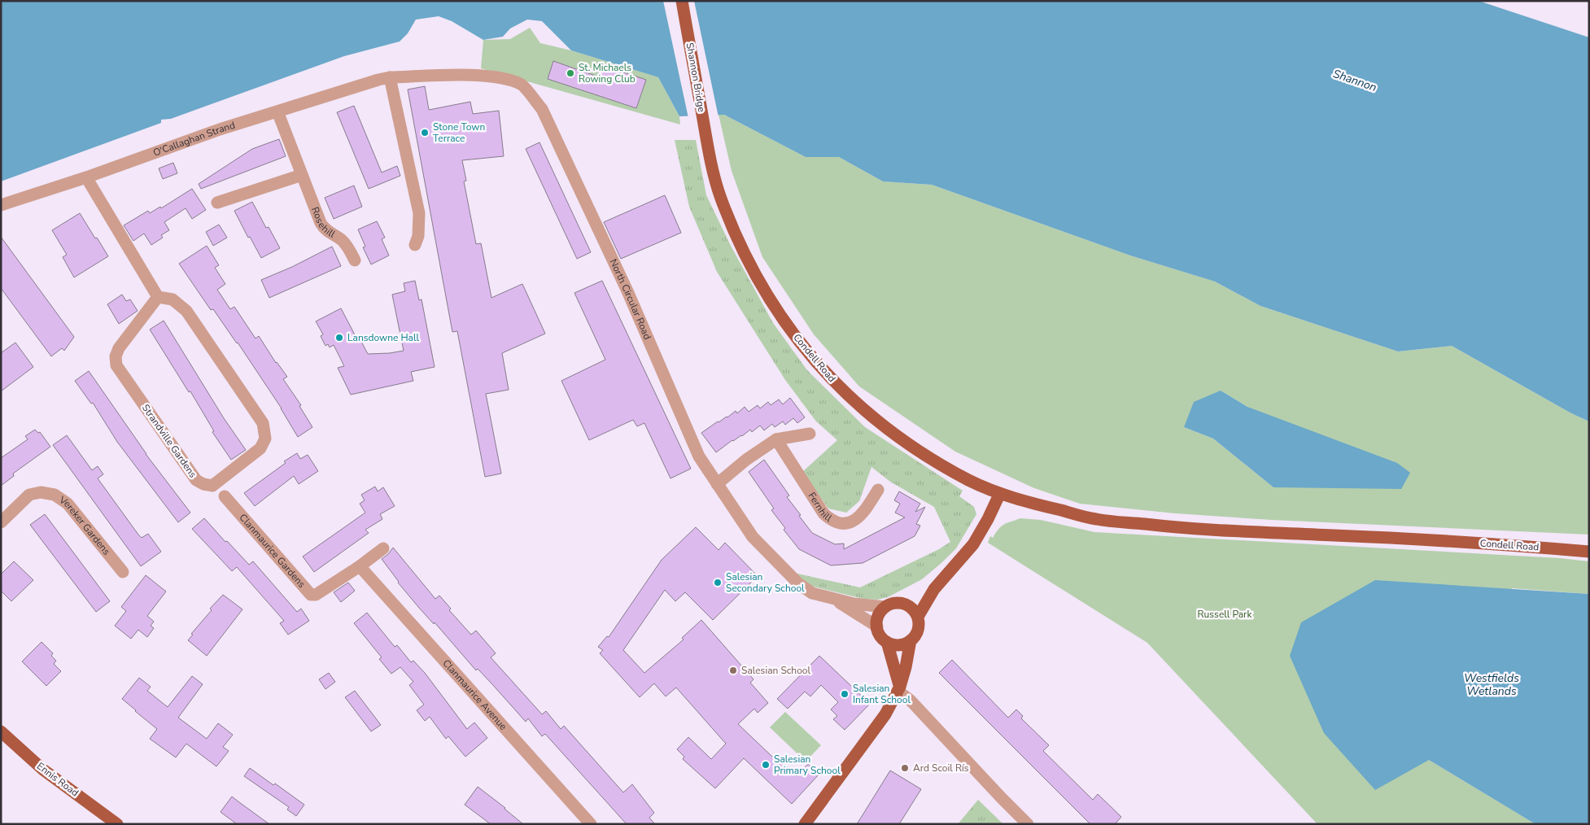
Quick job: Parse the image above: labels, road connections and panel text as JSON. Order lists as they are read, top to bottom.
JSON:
{
  "streets": {
    "main road": ["Shannon Bridge", "Condell Road", "Ennis Road"],
    "street": [
      "O'Callaghan Strand",
      "Rosehill",
      "North Circular Road",
      "Strandville Gardens",
      "Fernhill",
      "Vereker Gardens",
      "Clanmaurice Gardens",
      "Clanmaurice Avenue"
    ]
  },
  "crossings": [
    ["Shannon Bridge", "Condell Road"],
    ["O'Callaghan Strand", "Rosehill"],
    ["O'Callaghan Strand", "North Circular Road"],
    ["Clanmaurice Gardens", "Clanmaurice Avenue"]
  ],
  "water": ["Shannon", "Westfields Wetlands"],
  "parks": ["Russell Park"],
  "places": [
    "St. Michaels Rowing Club",
    "Stone Town Terrace",
    "Lansdowne Hall",
    "Salesian Secondary School",
    "Salesian School",
    "Salesian Infant School",
    "Salesian Primary School",
    "Ard Scoil Rís"
  ]
}
